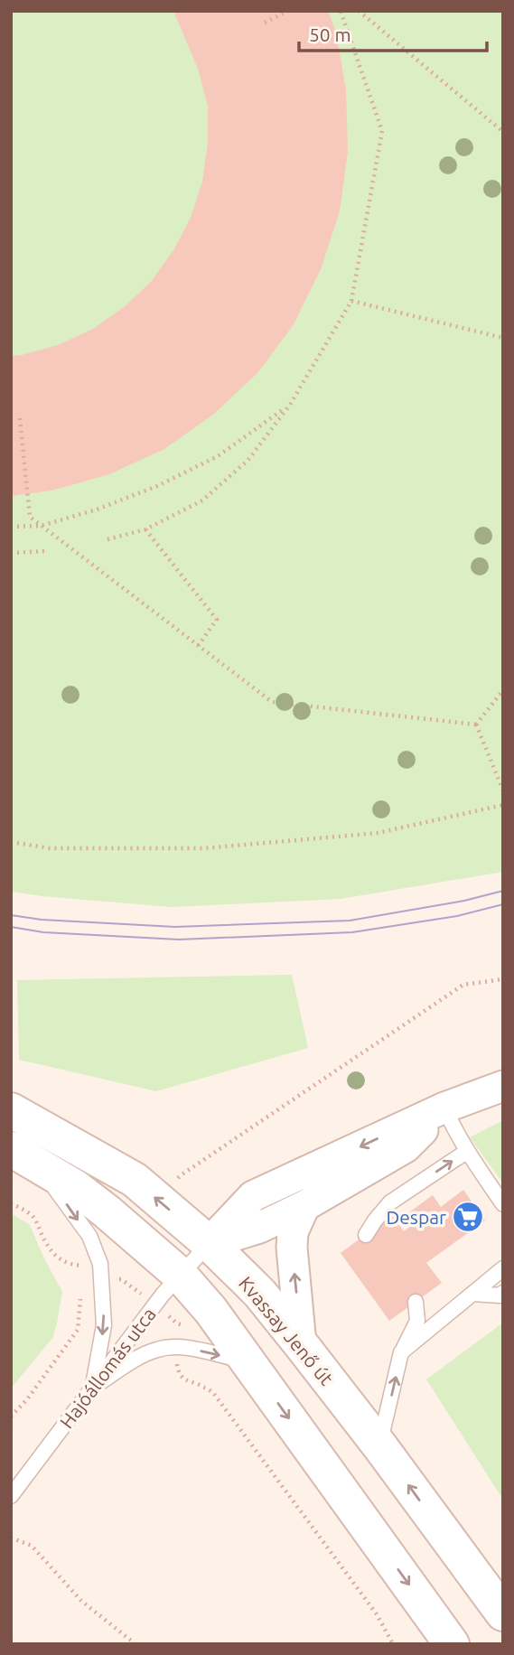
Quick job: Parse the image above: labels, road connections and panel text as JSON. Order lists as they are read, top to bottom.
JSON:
{
  "streets": {
    "main road": ["Kvassay Jenő út"],
    "street": ["Hajóállomás utca"]
  },
  "crossings": [
    ["Kvassay Jenő út", "Hajóállomás utca"]
  ],
  "places": {
    "supermarket": ["Despar"]
  },
  "scale_bar": "50 m"
}
